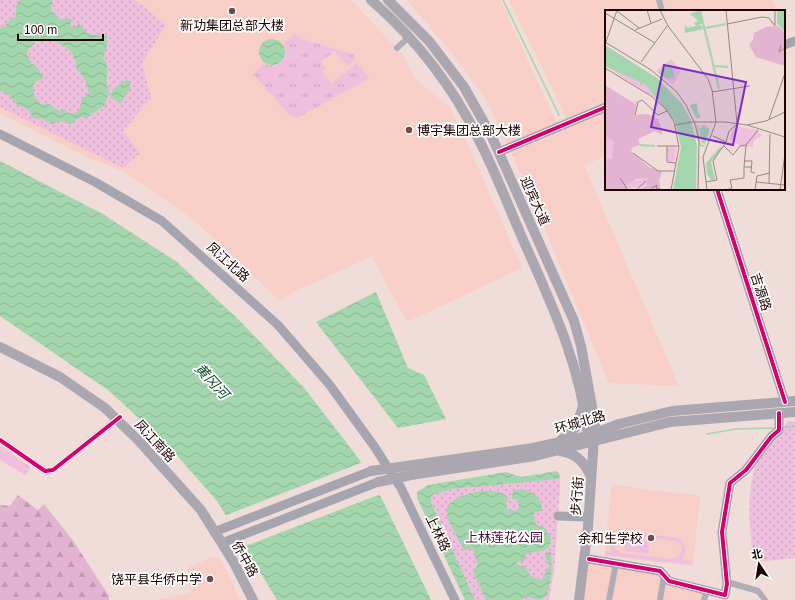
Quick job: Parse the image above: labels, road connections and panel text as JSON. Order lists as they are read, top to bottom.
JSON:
{
  "streets": {
    "main road": [
      "迎宾大道",
      "凤江北路",
      "吉源路",
      "环城北路",
      "凤江南路",
      "步行街",
      "上林路",
      "侨中路"
    ]
  },
  "crossings": [
    ["迎宾大道", "环城北路"],
    ["迎宾大道", "步行街"],
    ["凤江北路", "环城北路"],
    ["凤江北路", "上林路"],
    ["吉源路", "环城北路"],
    ["环城北路", "步行街"],
    ["环城北路", "上林路"],
    ["凤江南路", "侨中路"]
  ],
  "water": ["黄冈河"],
  "parks": ["上林莲花公园"],
  "places": [
    "新功集团总部大楼",
    "博宇集团总部大楼",
    "余和生学校",
    "饶平县华侨中学"
  ],
  "scale_bar": "100 m",
  "north": "top"
}
